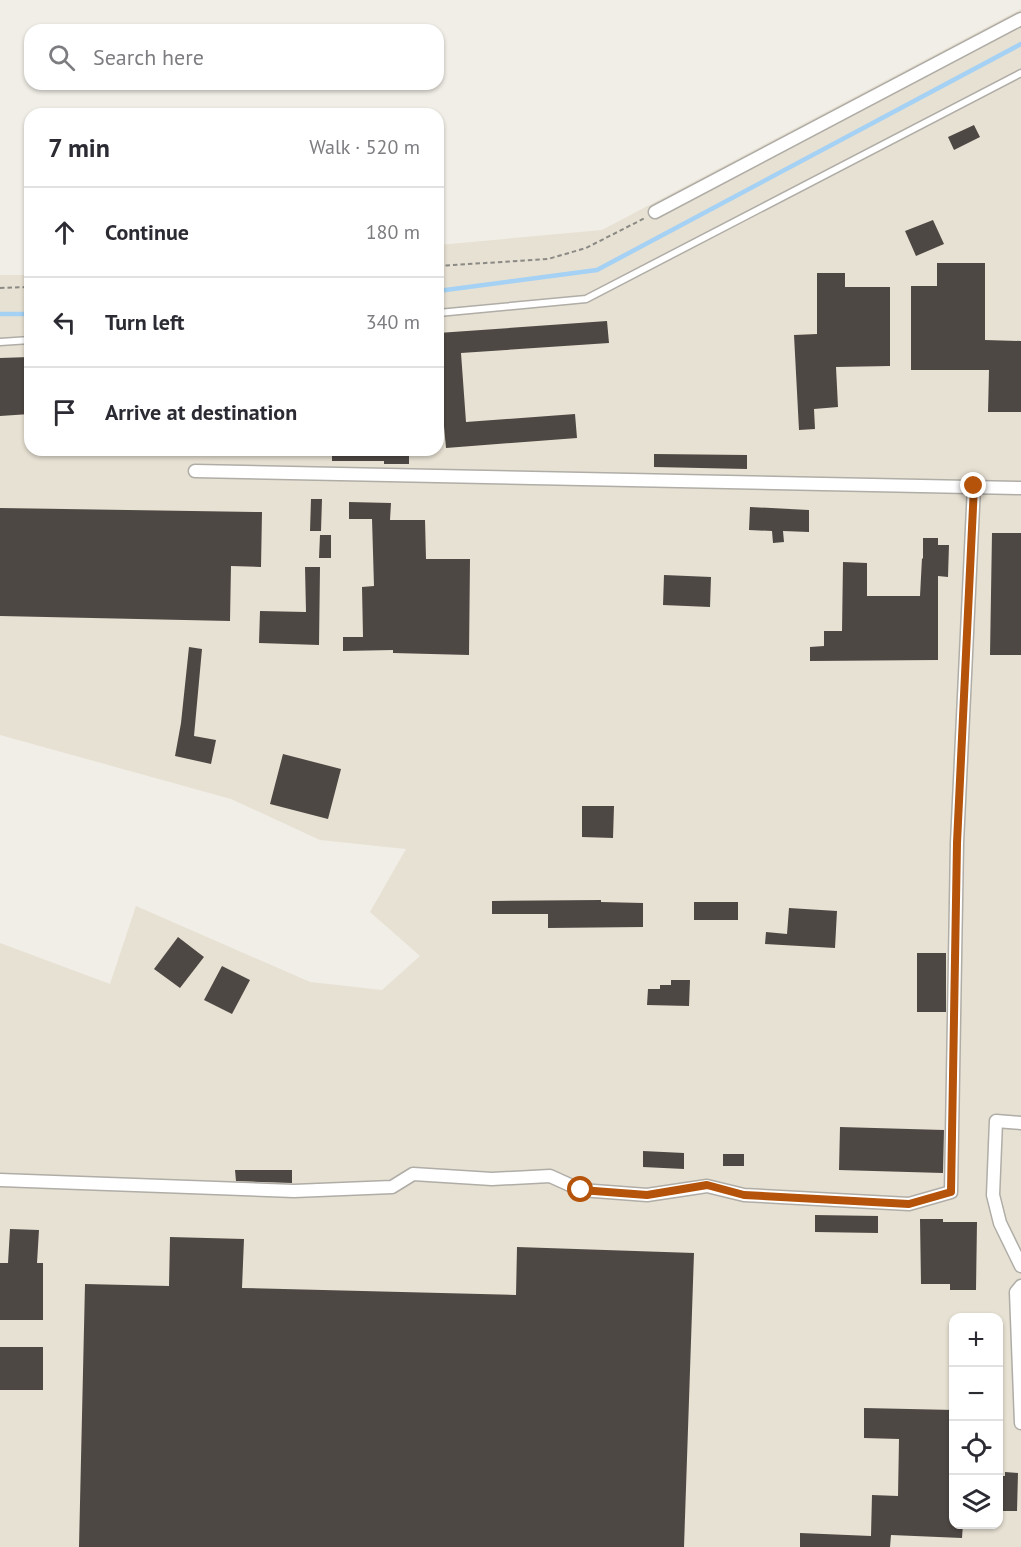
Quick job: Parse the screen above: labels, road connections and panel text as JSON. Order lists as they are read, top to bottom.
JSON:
{
  "page": {
    "search": "Search here",
    "heading": ["7 min", "Walk · 520 m"],
    "list": [
      ["Continue", "180 m"],
      ["Turn left", "340 m"],
      "Arrive at destination"
    ],
    "map_buttons": ["+", "−"]
  }
}
